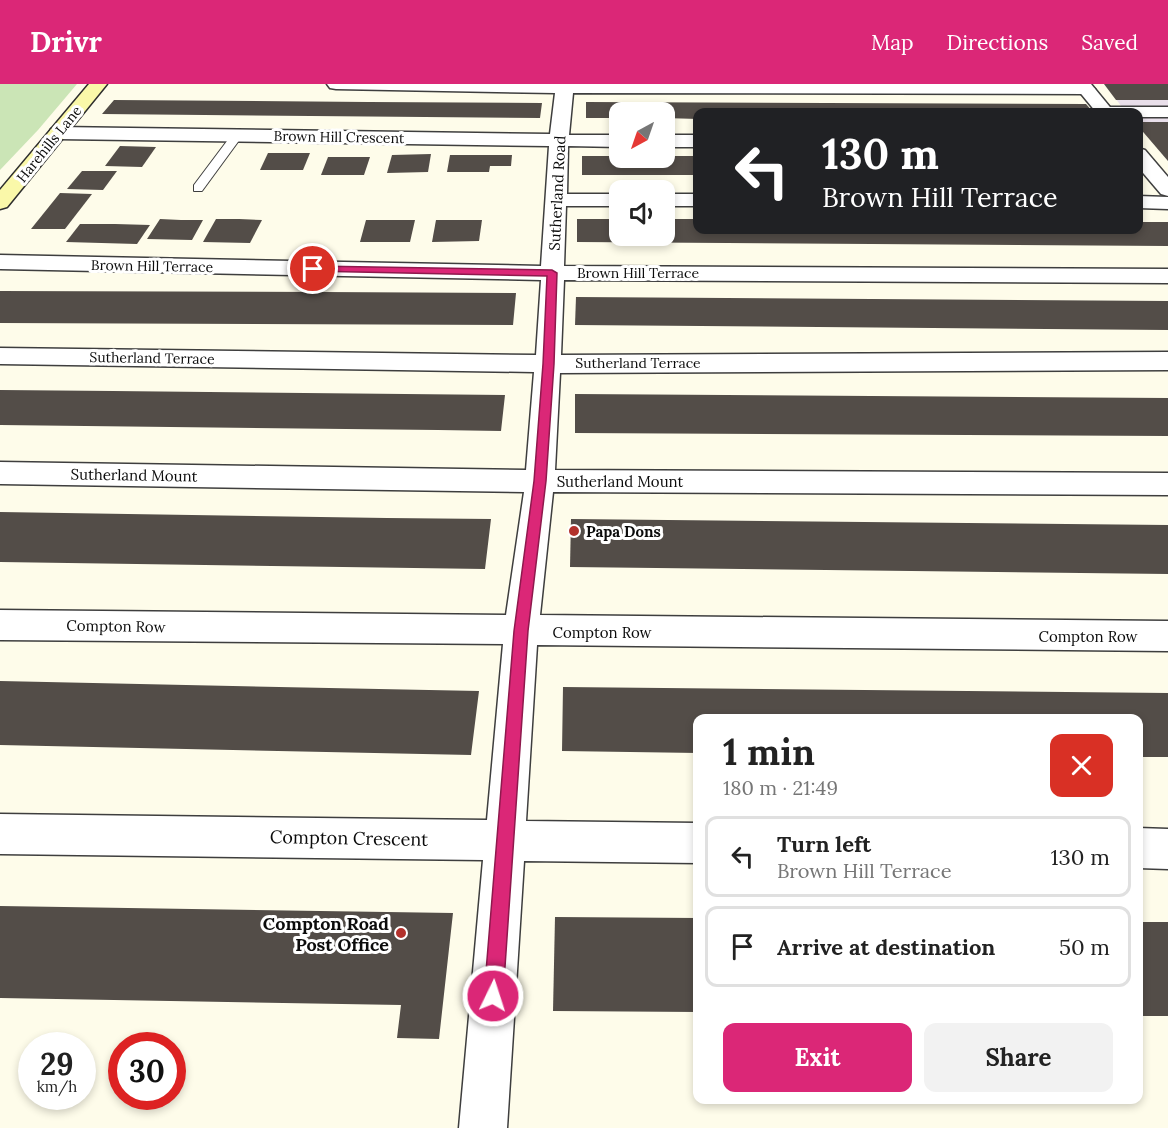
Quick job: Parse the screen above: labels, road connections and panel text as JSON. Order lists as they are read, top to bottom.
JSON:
{
  "streets": {
    "main road": ["Harehills Lane"],
    "street": [
      "Brown Hill Crescent",
      "Sutherland Road",
      "Brown Hill Terrace",
      "Sutherland Terrace",
      "Sutherland Mount",
      "Compton Row",
      "Compton Crescent"
    ]
  },
  "crossings": [
    ["Brown Hill Crescent", "Harehills Lane"],
    ["Brown Hill Crescent", "Sutherland Road"],
    ["Sutherland Road", "Brown Hill Terrace"],
    ["Sutherland Road", "Sutherland Terrace"],
    ["Sutherland Road", "Sutherland Mount"],
    ["Sutherland Road", "Compton Row"],
    ["Sutherland Road", "Compton Crescent"]
  ],
  "places": ["Papa Dons", "Compton Road Post Office"],
  "north": "bottom left",
  "page": {
    "header": "Drivr",
    "nav": ["Map", "Directions", "Saved"],
    "turn": ["130 m", "Brown Hill Terrace"],
    "heading": ["1 min", "180 m · 21:49"],
    "list": [
      {
        "name": "Turn left",
        "note": "Brown Hill Terrace",
        "value": "130 m"
      },
      {
        "name": "Arrive at destination",
        "value": "50 m"
      }
    ],
    "buttons": ["Exit", "Share"],
    "speed": "29 km/h",
    "limit": "30"
  }
}
